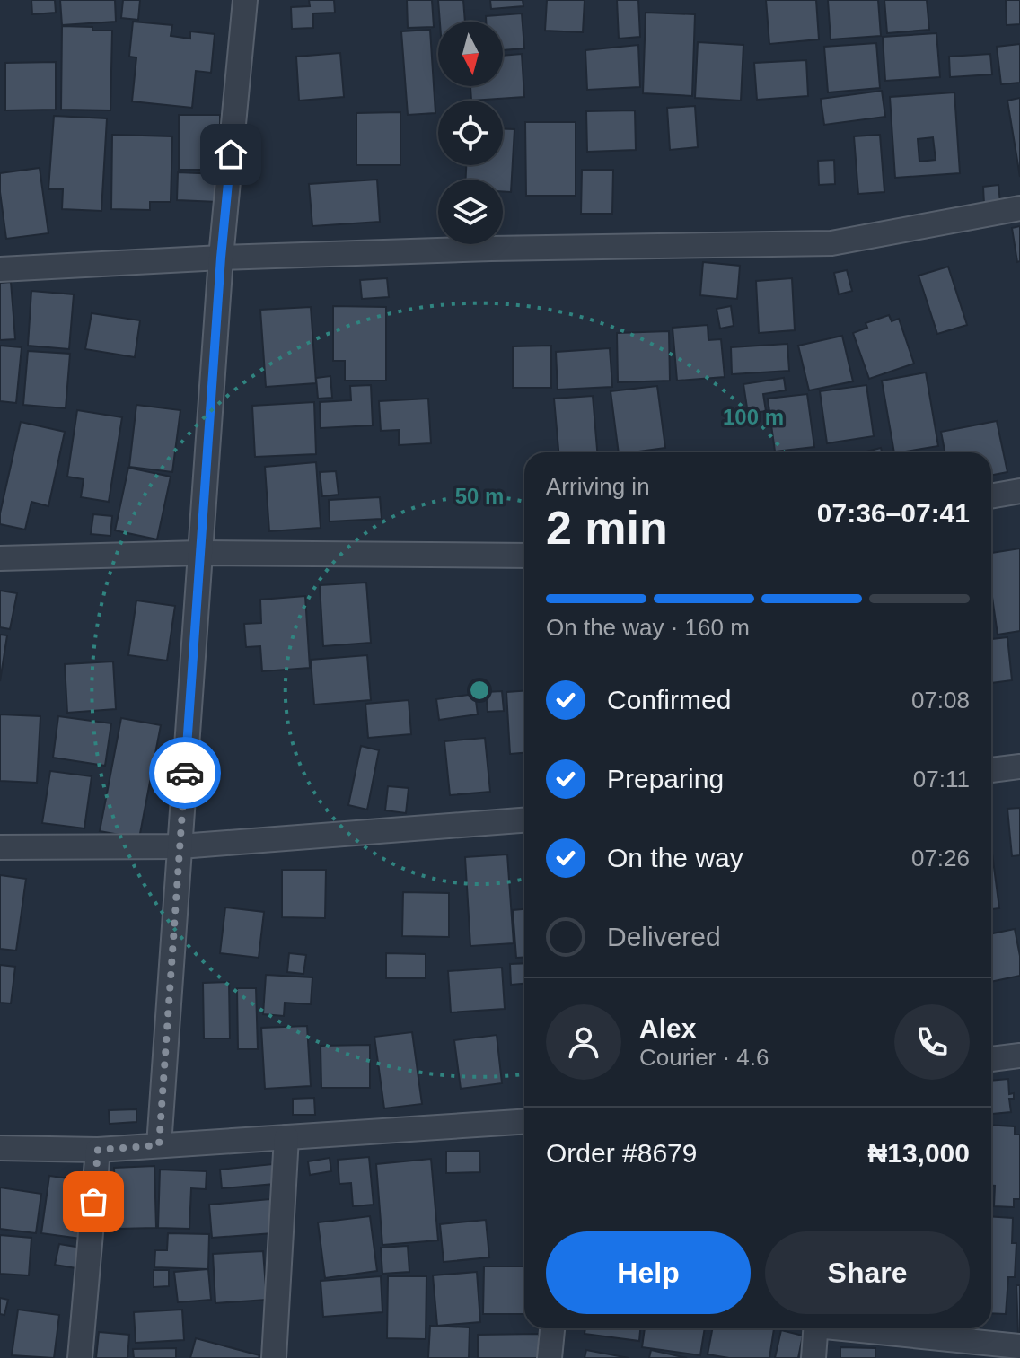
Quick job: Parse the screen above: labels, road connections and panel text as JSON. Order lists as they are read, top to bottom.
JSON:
{
  "north": "bottom",
  "page": {
    "heading": ["2 min", "Arriving in", "07:36–07:41"],
    "panel": [
      "Alex",
      "Courier · 4.6",
      "Order #8679",
      "₦13,000"
    ],
    "bar": "On the way · 160 m",
    "list": [
      ["Confirmed", "07:08"],
      ["Preparing", "07:11"],
      ["On the way", "07:26"],
      "Delivered"
    ],
    "buttons": ["Help", "Share"]
  },
  "rings": ["100 m", "50 m"]
}
